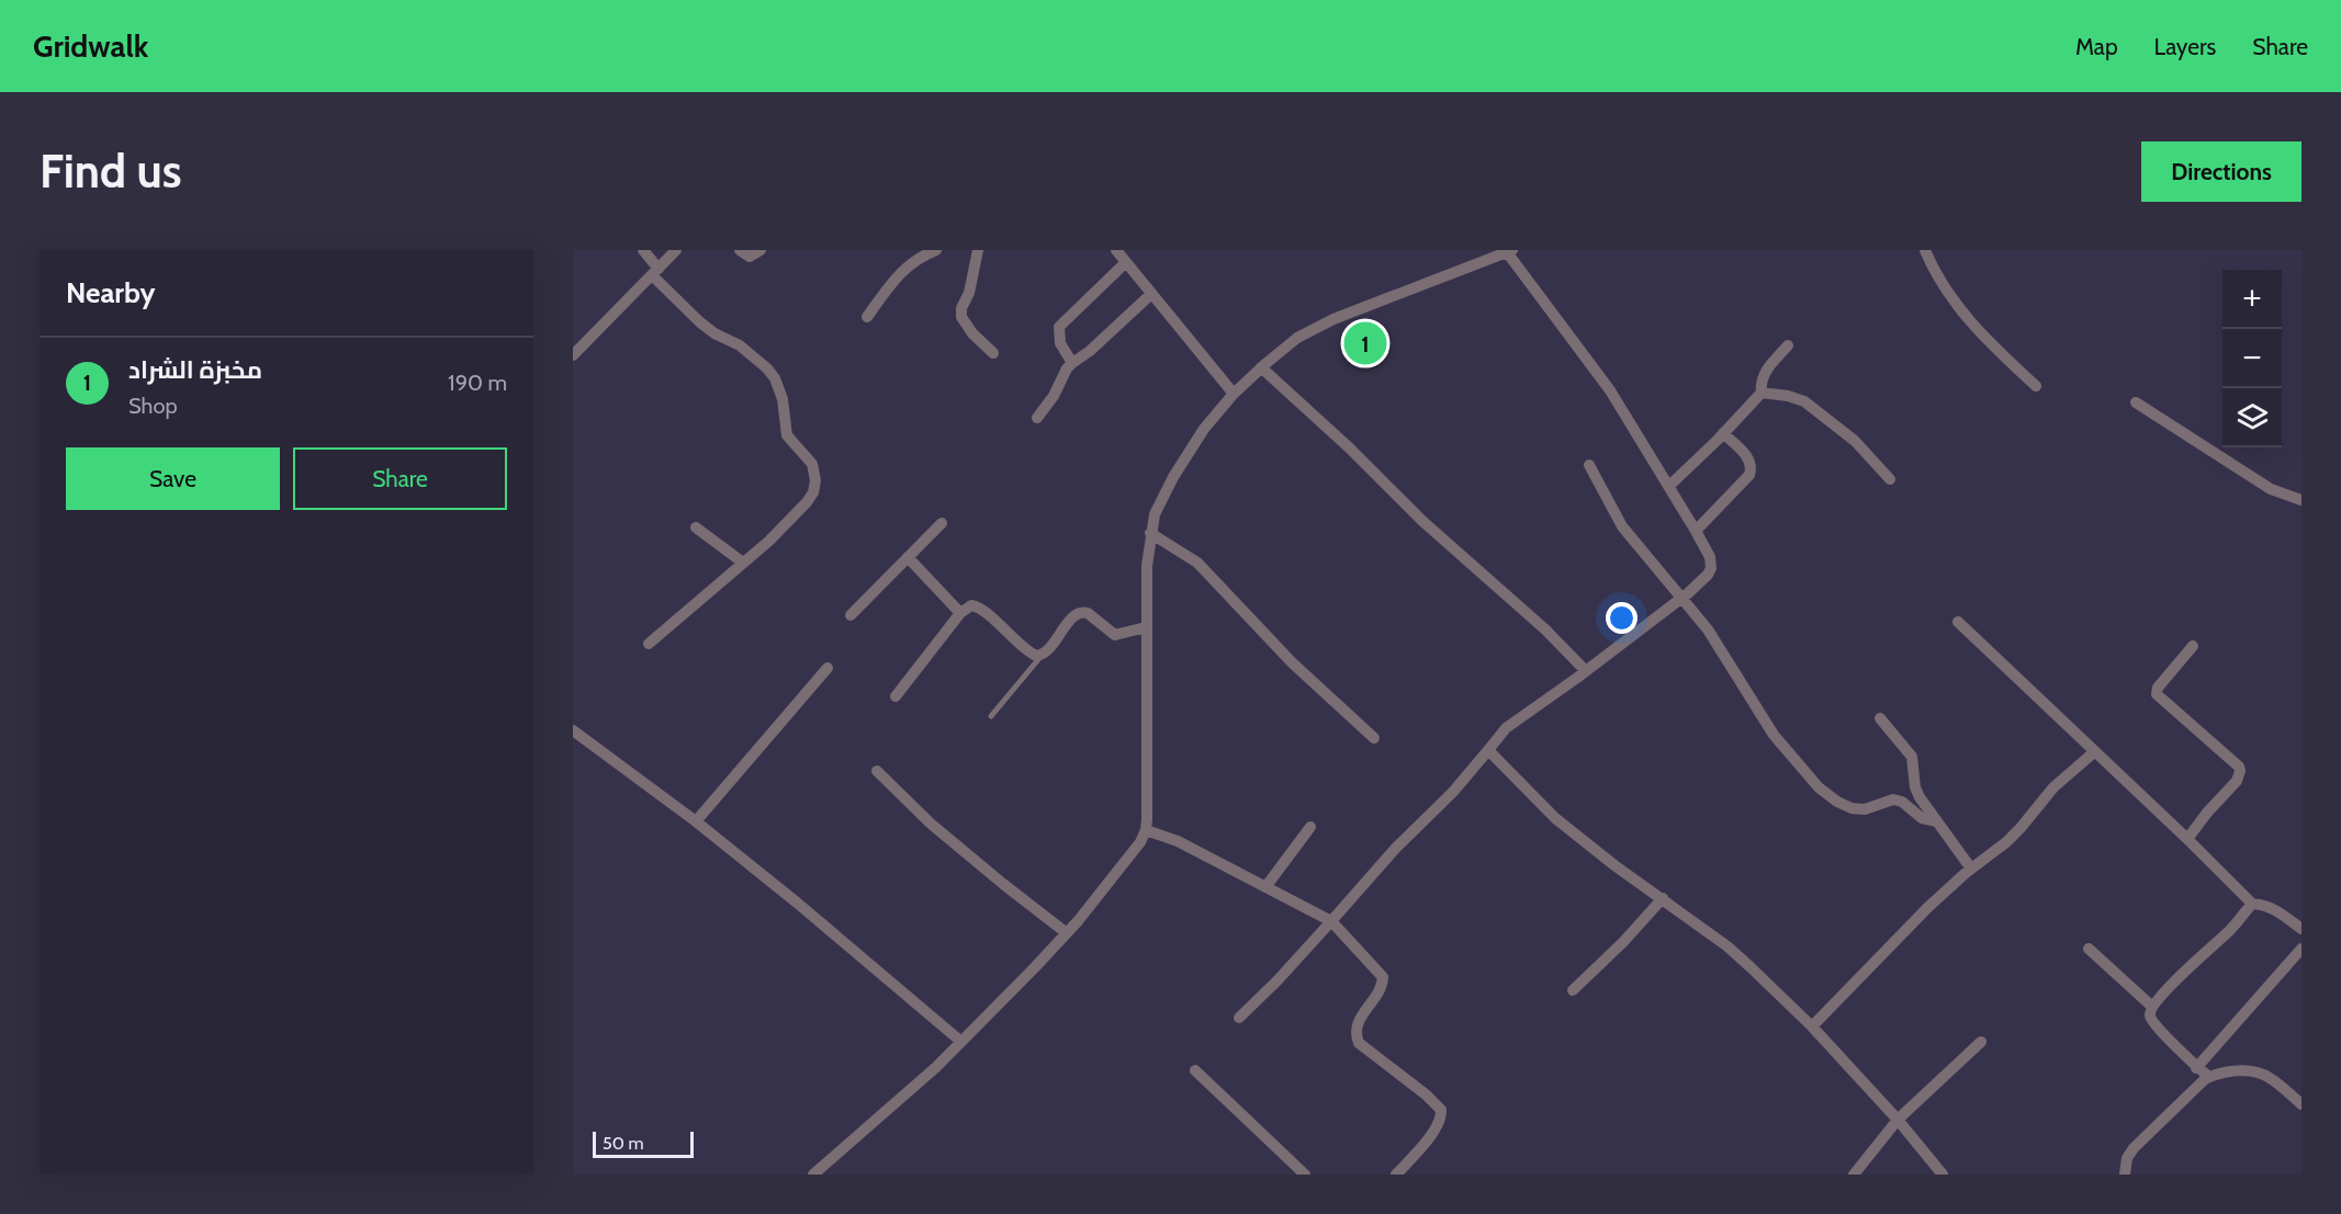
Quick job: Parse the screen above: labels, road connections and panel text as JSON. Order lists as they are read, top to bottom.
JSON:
{
  "scale_bar": "50 m",
  "page": {
    "header": "Gridwalk",
    "nav": ["Map", "Layers", "Share"],
    "buttons": [
      "Directions",
      ["Save", "Share"]
    ],
    "title": "Find us",
    "heading": "Nearby",
    "map_buttons": ["+", "−"],
    "pins": "1",
    "list": [
      {
        "mark": "1",
        "name": "مخبزة الشراد",
        "note": "Shop",
        "value": "190 m"
      }
    ],
    "scale": "50 m"
  }
}
